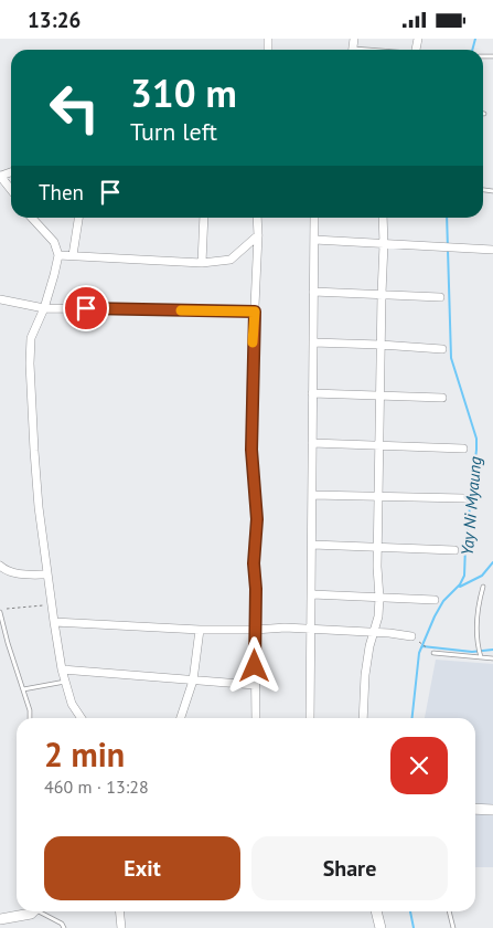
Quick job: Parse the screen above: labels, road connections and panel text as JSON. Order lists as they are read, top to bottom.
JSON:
{
  "water": ["Yay Ni Myaung"],
  "page": {
    "status": "13:26",
    "turn": ["310 m", "Turn left"],
    "then": "Then",
    "heading": ["2 min", "460 m · 13:28"],
    "buttons": ["Exit", "Share"]
  }
}
